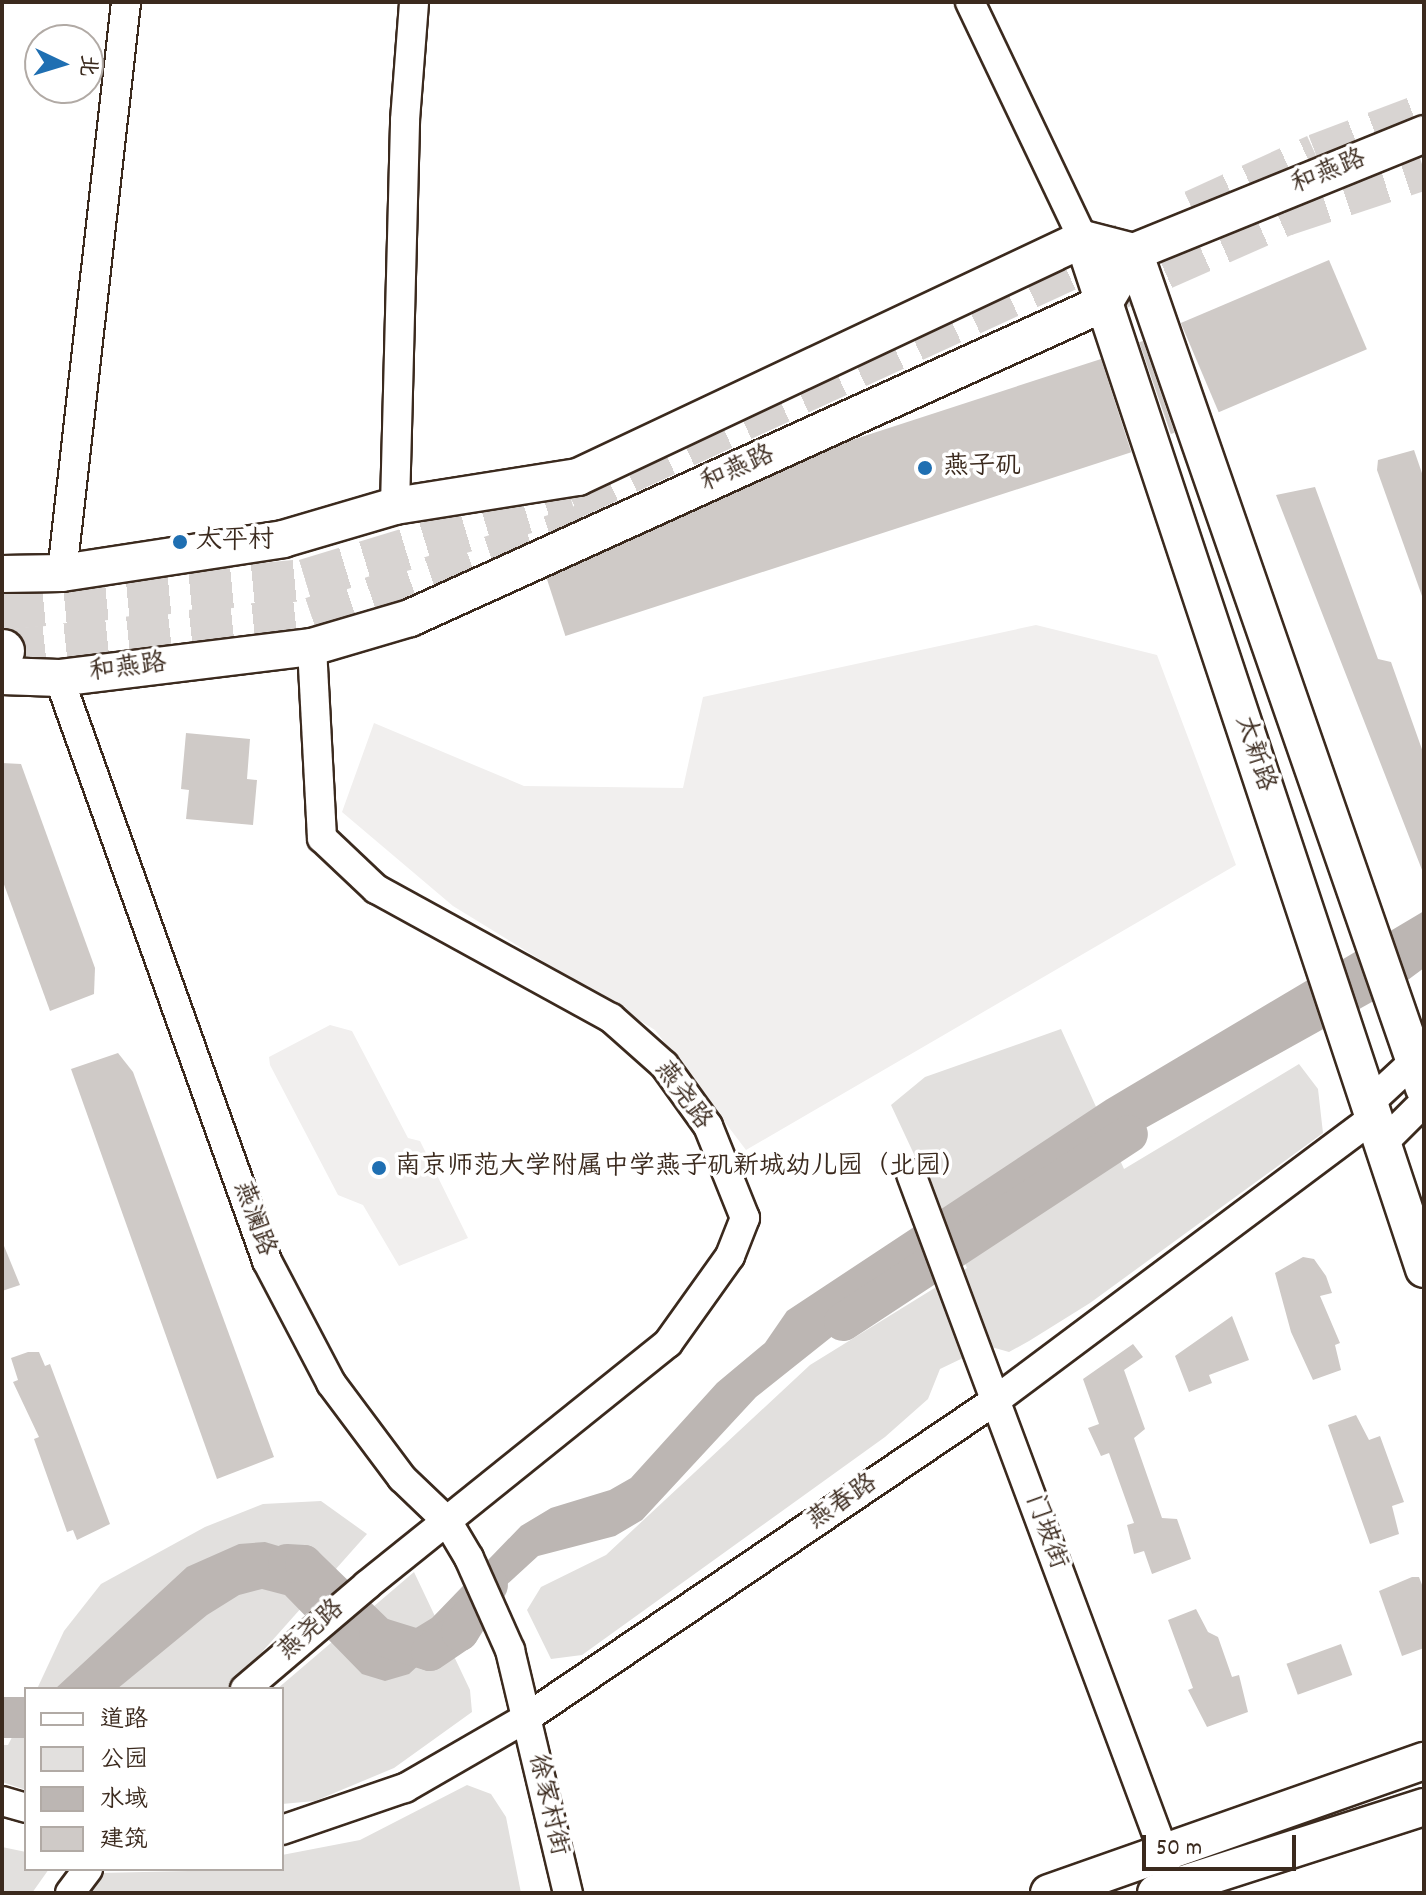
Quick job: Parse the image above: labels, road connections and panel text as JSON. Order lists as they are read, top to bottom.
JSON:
{
  "streets": {
    "main road": ["和燕路", "太新路"],
    "street": [
      "燕尧路",
      "燕澜路",
      "燕春路",
      "门坡街",
      "徐家村街"
    ]
  },
  "crossings": [
    ["和燕路", "太新路"],
    ["和燕路", "燕尧路"],
    ["和燕路", "燕澜路"],
    ["太新路", "燕春路"],
    ["燕尧路", "燕澜路"],
    ["燕澜路", "燕春路"],
    ["燕澜路", "徐家村街"],
    ["燕春路", "门坡街"],
    ["燕春路", "徐家村街"]
  ],
  "places": ["燕子矶", "太平村", "南京师范大学附属中学燕子矶新城幼儿园（北园）"],
  "legend": [
    "道路",
    "公园",
    "水域",
    "建筑"
  ],
  "scale_bar": "50 m",
  "north": "right"
}
